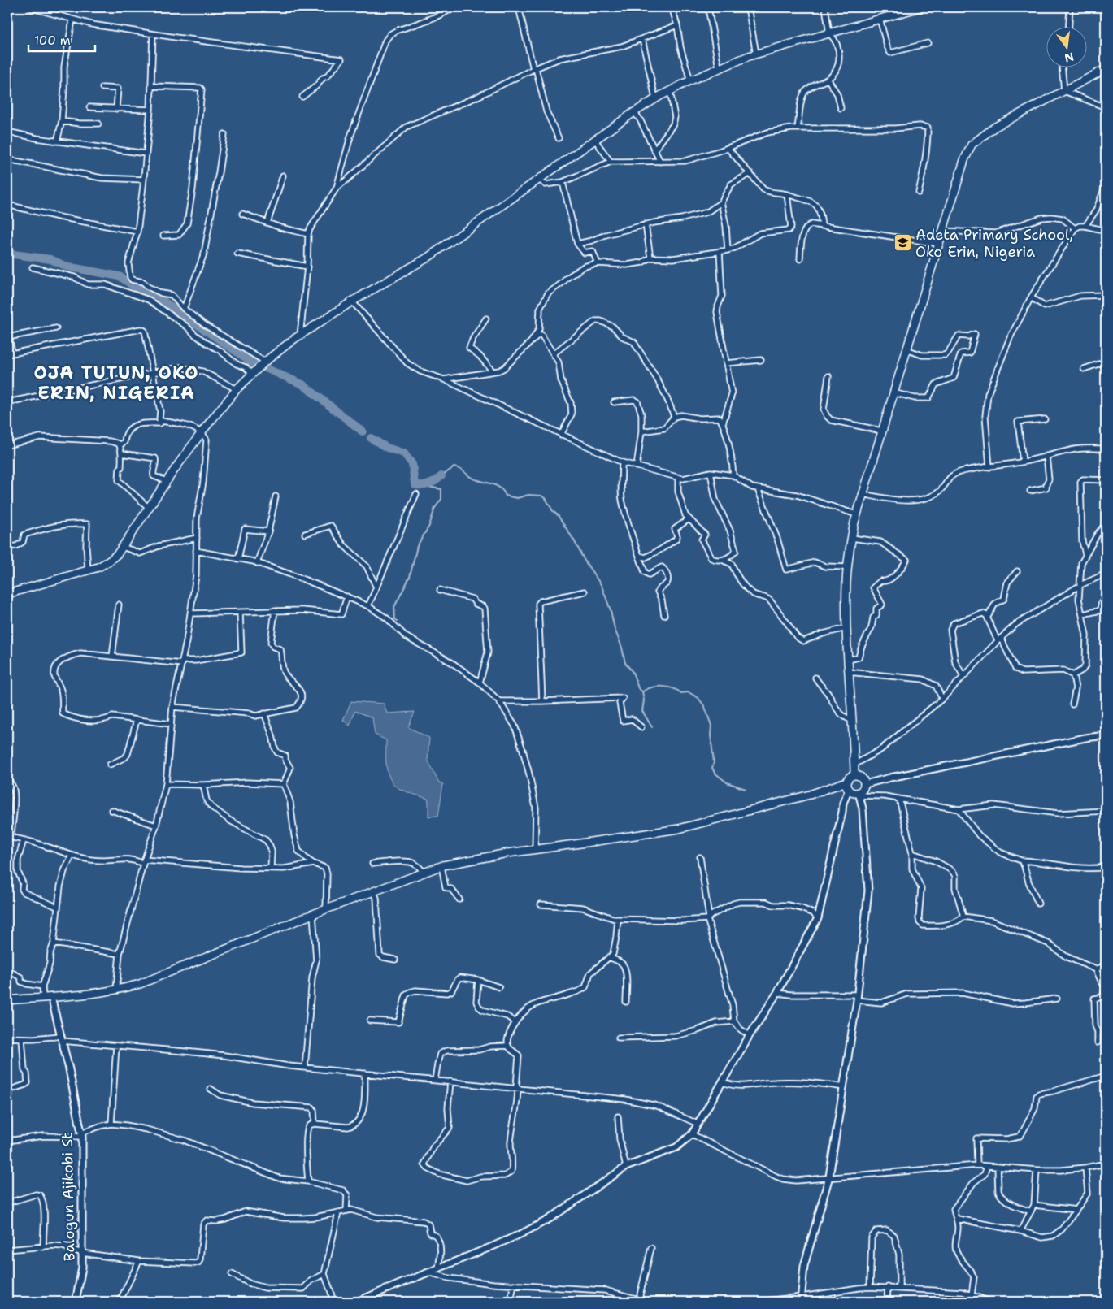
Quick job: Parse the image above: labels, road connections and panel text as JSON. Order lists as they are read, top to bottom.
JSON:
{
  "streets": {
    "street": ["Balogun Ajikobi St"]
  },
  "districts": ["OJA TUTUN, OKO ERIN, NIGERIA"],
  "places": {
    "school or university": ["Adeta Primary School, Oko Erin, Nigeria"]
  },
  "scale_bar": "100 m",
  "north": "bottom"
}
